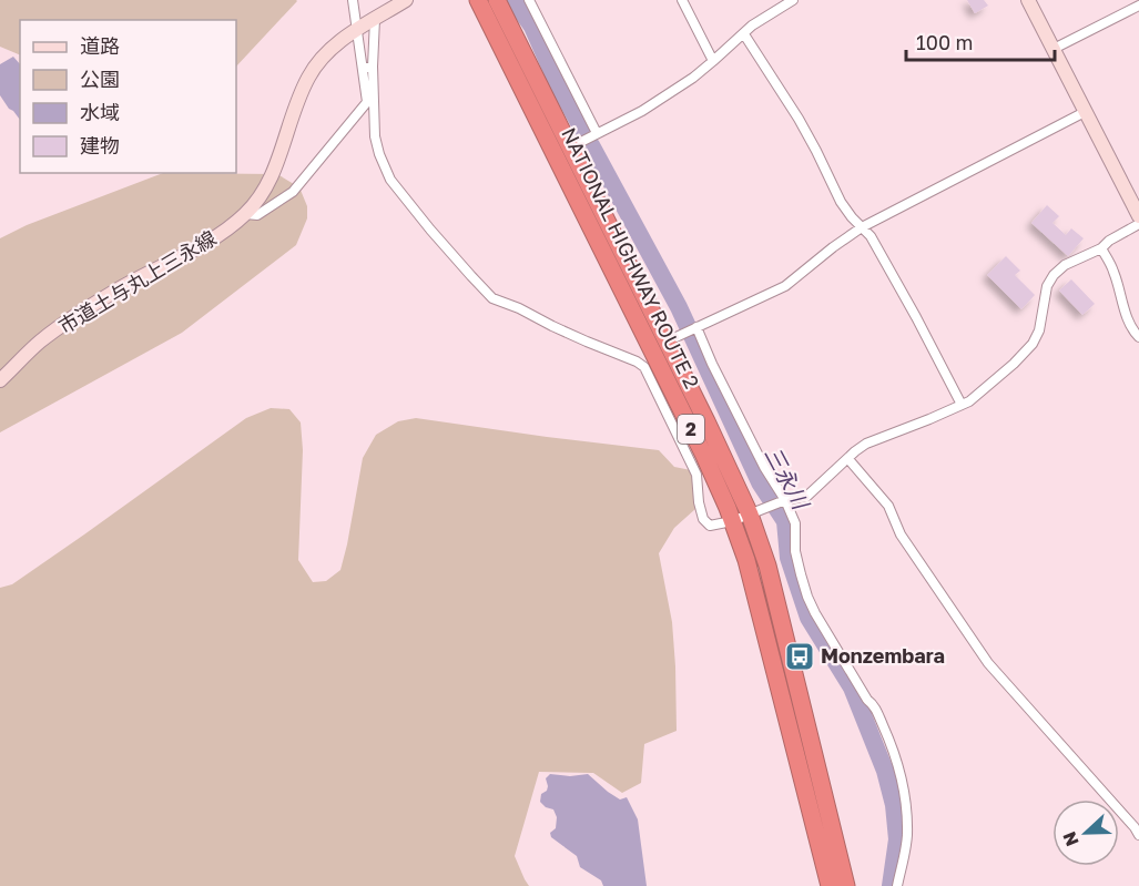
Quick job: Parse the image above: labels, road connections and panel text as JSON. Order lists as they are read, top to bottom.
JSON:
{
  "streets": {
    "highway": ["NATIONAL HIGHWAY ROUTE 2", "2"],
    "street": ["市道土与丸上三永線"]
  },
  "water": ["三永川"],
  "places": {
    "bus stop": ["Monzembara"]
  },
  "legend": [
    "道路",
    "公園",
    "水域",
    "建物"
  ],
  "scale_bar": "100 m",
  "north": "left"
}
